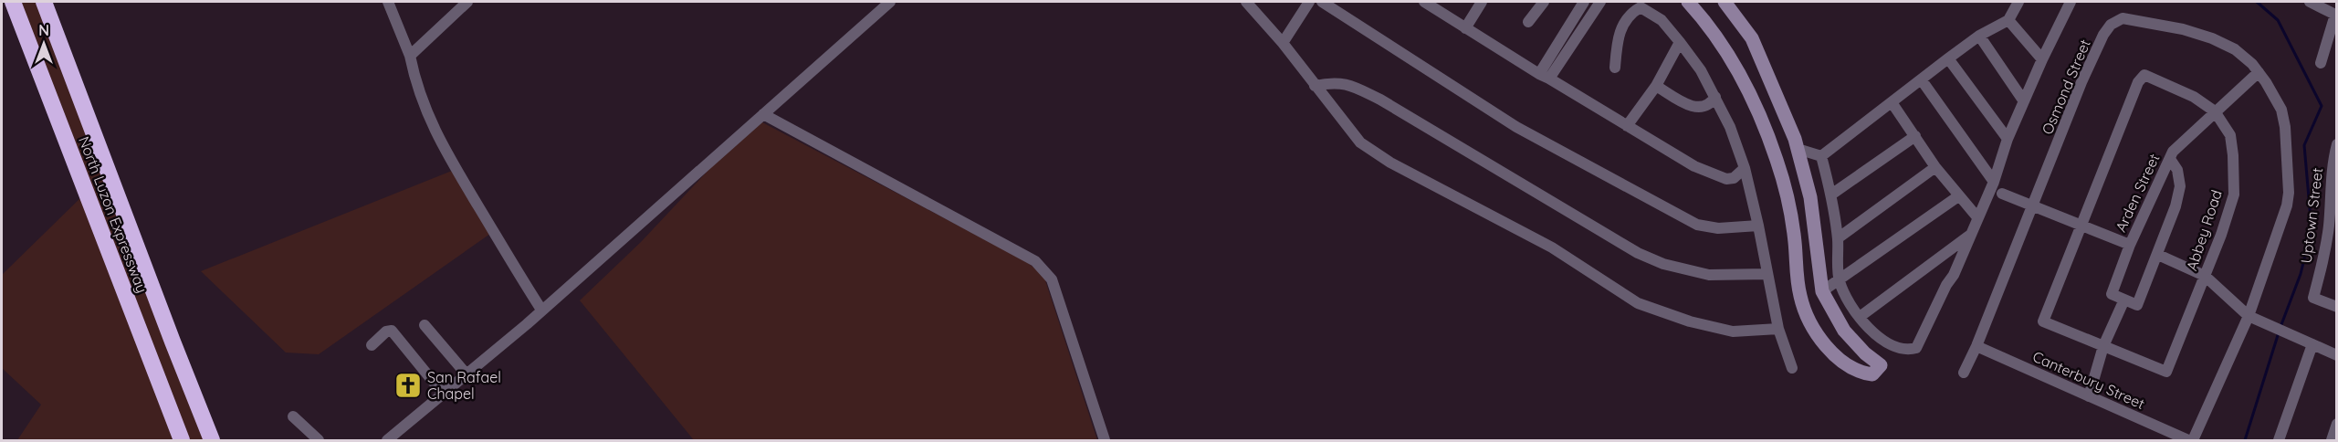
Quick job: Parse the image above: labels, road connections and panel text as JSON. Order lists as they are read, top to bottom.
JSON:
{
  "streets": {
    "highway": ["North Luzon Expressway"],
    "street": [
      "Osmond Street",
      "Arden Street",
      "Uptown Street",
      "Abbey Road",
      "Canterbury Street"
    ]
  },
  "crossings": [
    ["Osmond Street", "Arden Street"],
    ["Osmond Street", "Canterbury Street"],
    ["Arden Street", "Abbey Road"]
  ],
  "places": {
    "church": ["San Rafael Chapel"]
  },
  "north": "top"
}
